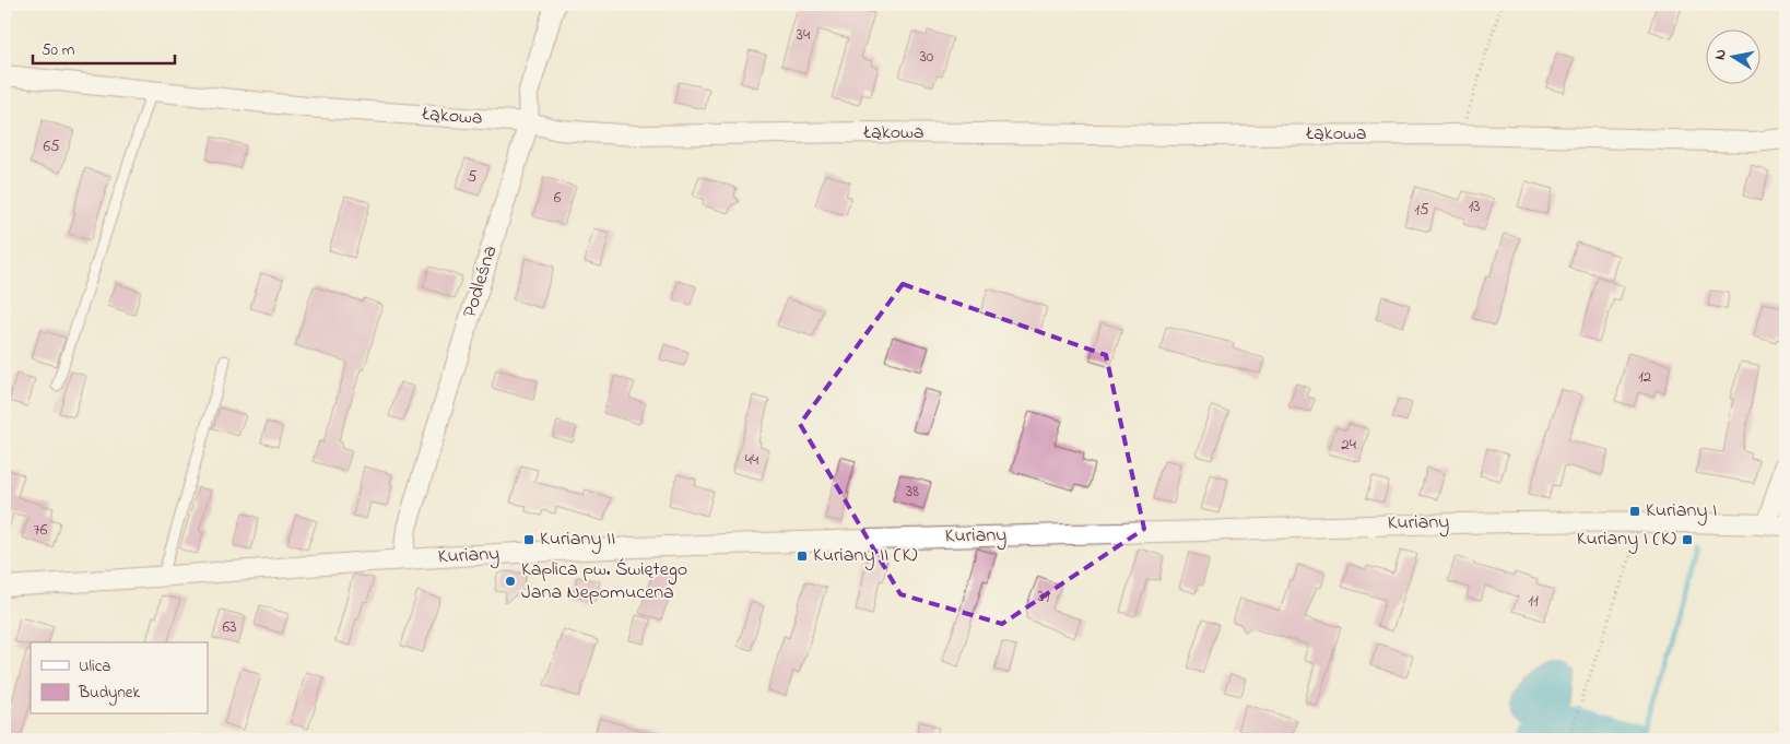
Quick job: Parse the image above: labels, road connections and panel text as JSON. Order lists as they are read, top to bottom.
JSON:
{
  "streets": {
    "street": ["Łąkowa", "Podleśna", "Kuriany"]
  },
  "crossings": [
    ["Łąkowa", "Podleśna"],
    ["Podleśna", "Kuriany"]
  ],
  "places": {
    "transit": [
      "Kuriany I",
      "Kuriany II",
      "Kuriany I (K)",
      "Kuriany II (K)"
    ],
    "other": ["Kaplica pw. Świętego Jana Nepomucena"]
  },
  "house_numbers": [
    "34",
    "30",
    "65",
    "5",
    "6",
    "13",
    "15",
    "12",
    "24",
    "44",
    "38",
    "76",
    "31",
    "11",
    "63"
  ],
  "legend": ["Ulica", "Budynek"],
  "scale_bar": "50 m",
  "north": "left"
}
